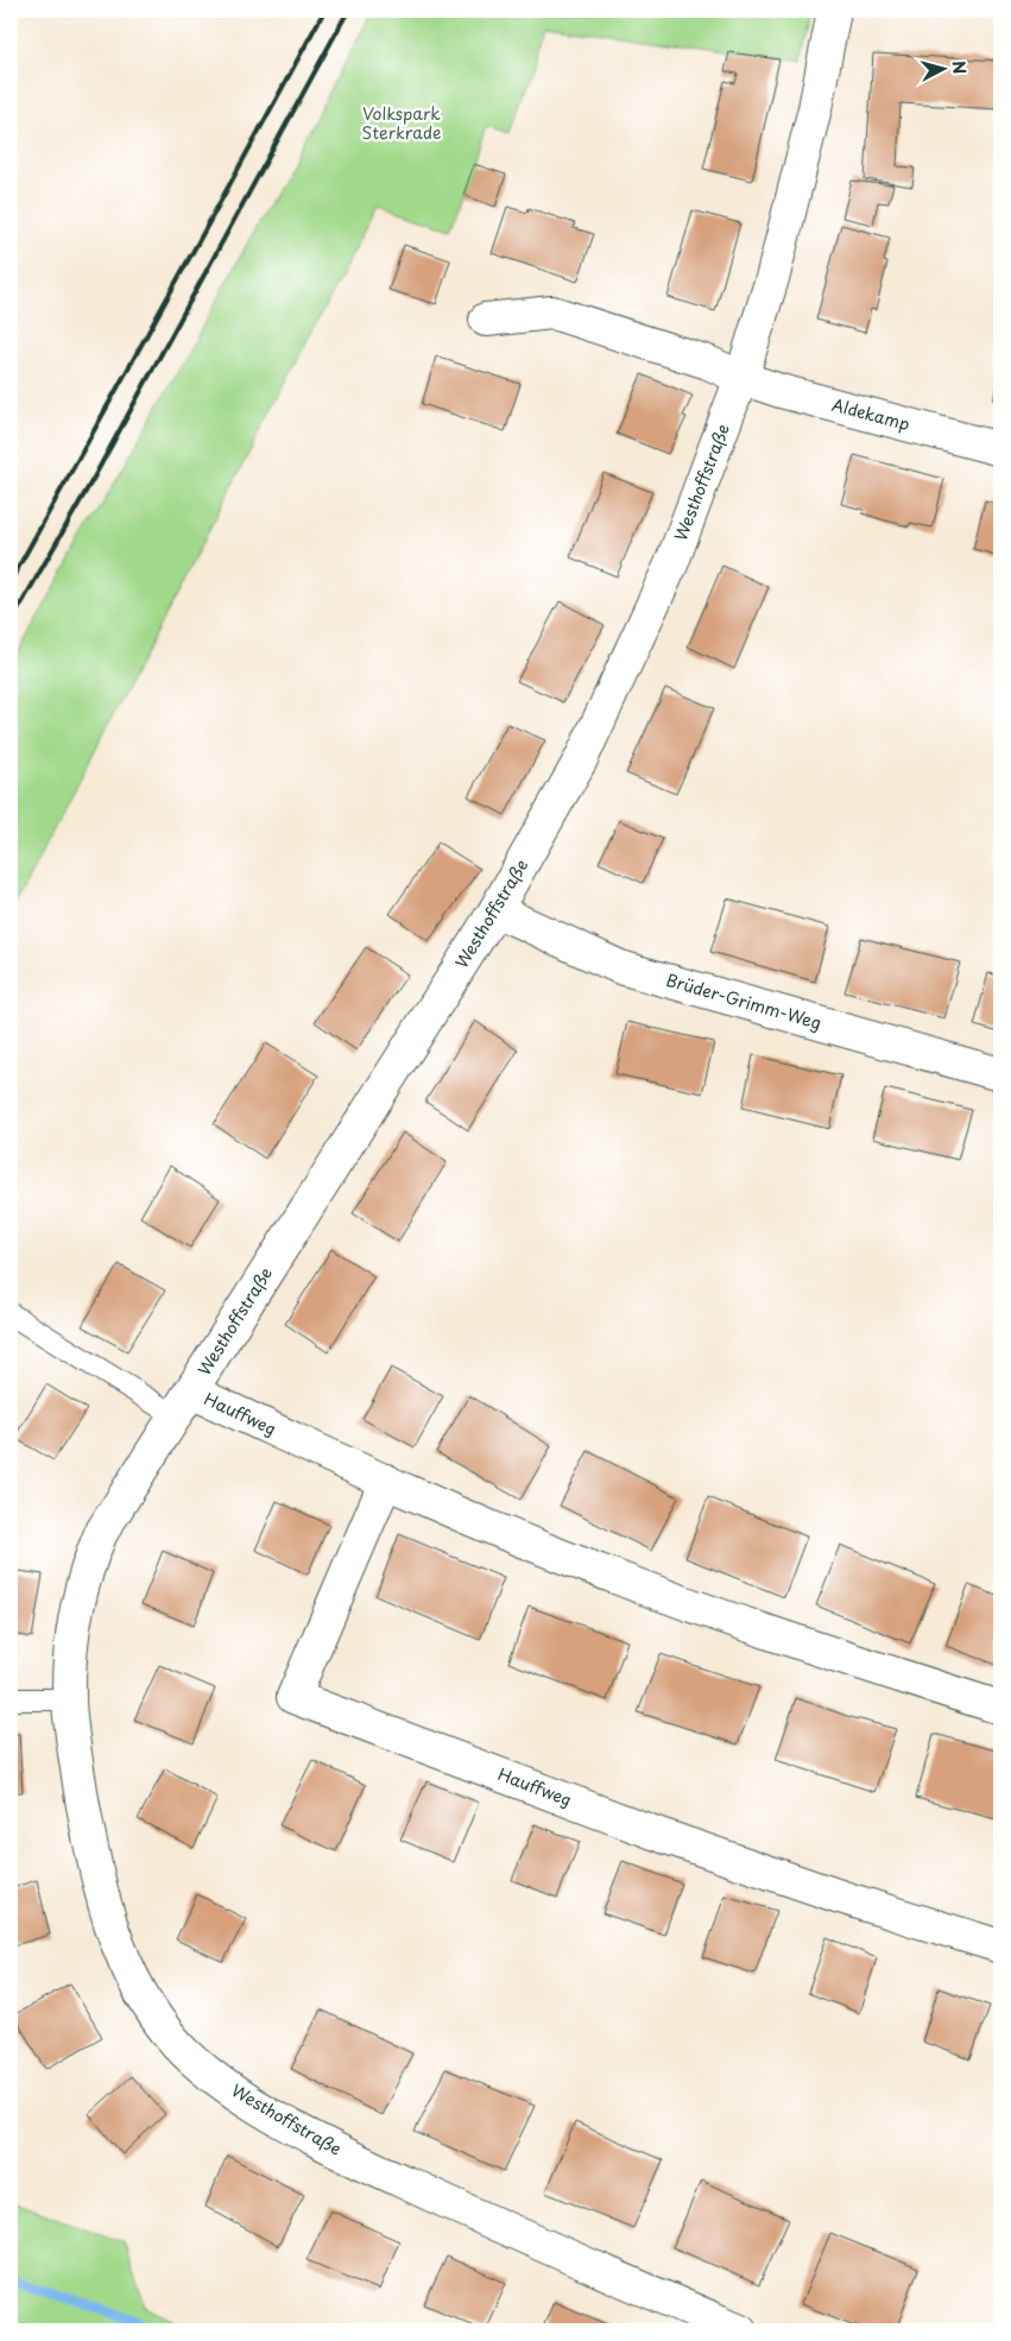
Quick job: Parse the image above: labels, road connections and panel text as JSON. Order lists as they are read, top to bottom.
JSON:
{
  "streets": {
    "street": [
      "Aldekamp",
      "Westhoffstraße",
      "Brüder-Grimm-Weg",
      "Hauffweg"
    ]
  },
  "crossings": [
    ["Aldekamp", "Westhoffstraße"],
    ["Westhoffstraße", "Brüder-Grimm-Weg"],
    ["Westhoffstraße", "Hauffweg"]
  ],
  "parks": ["Volkspark Sterkrade"],
  "north": "right"
}
